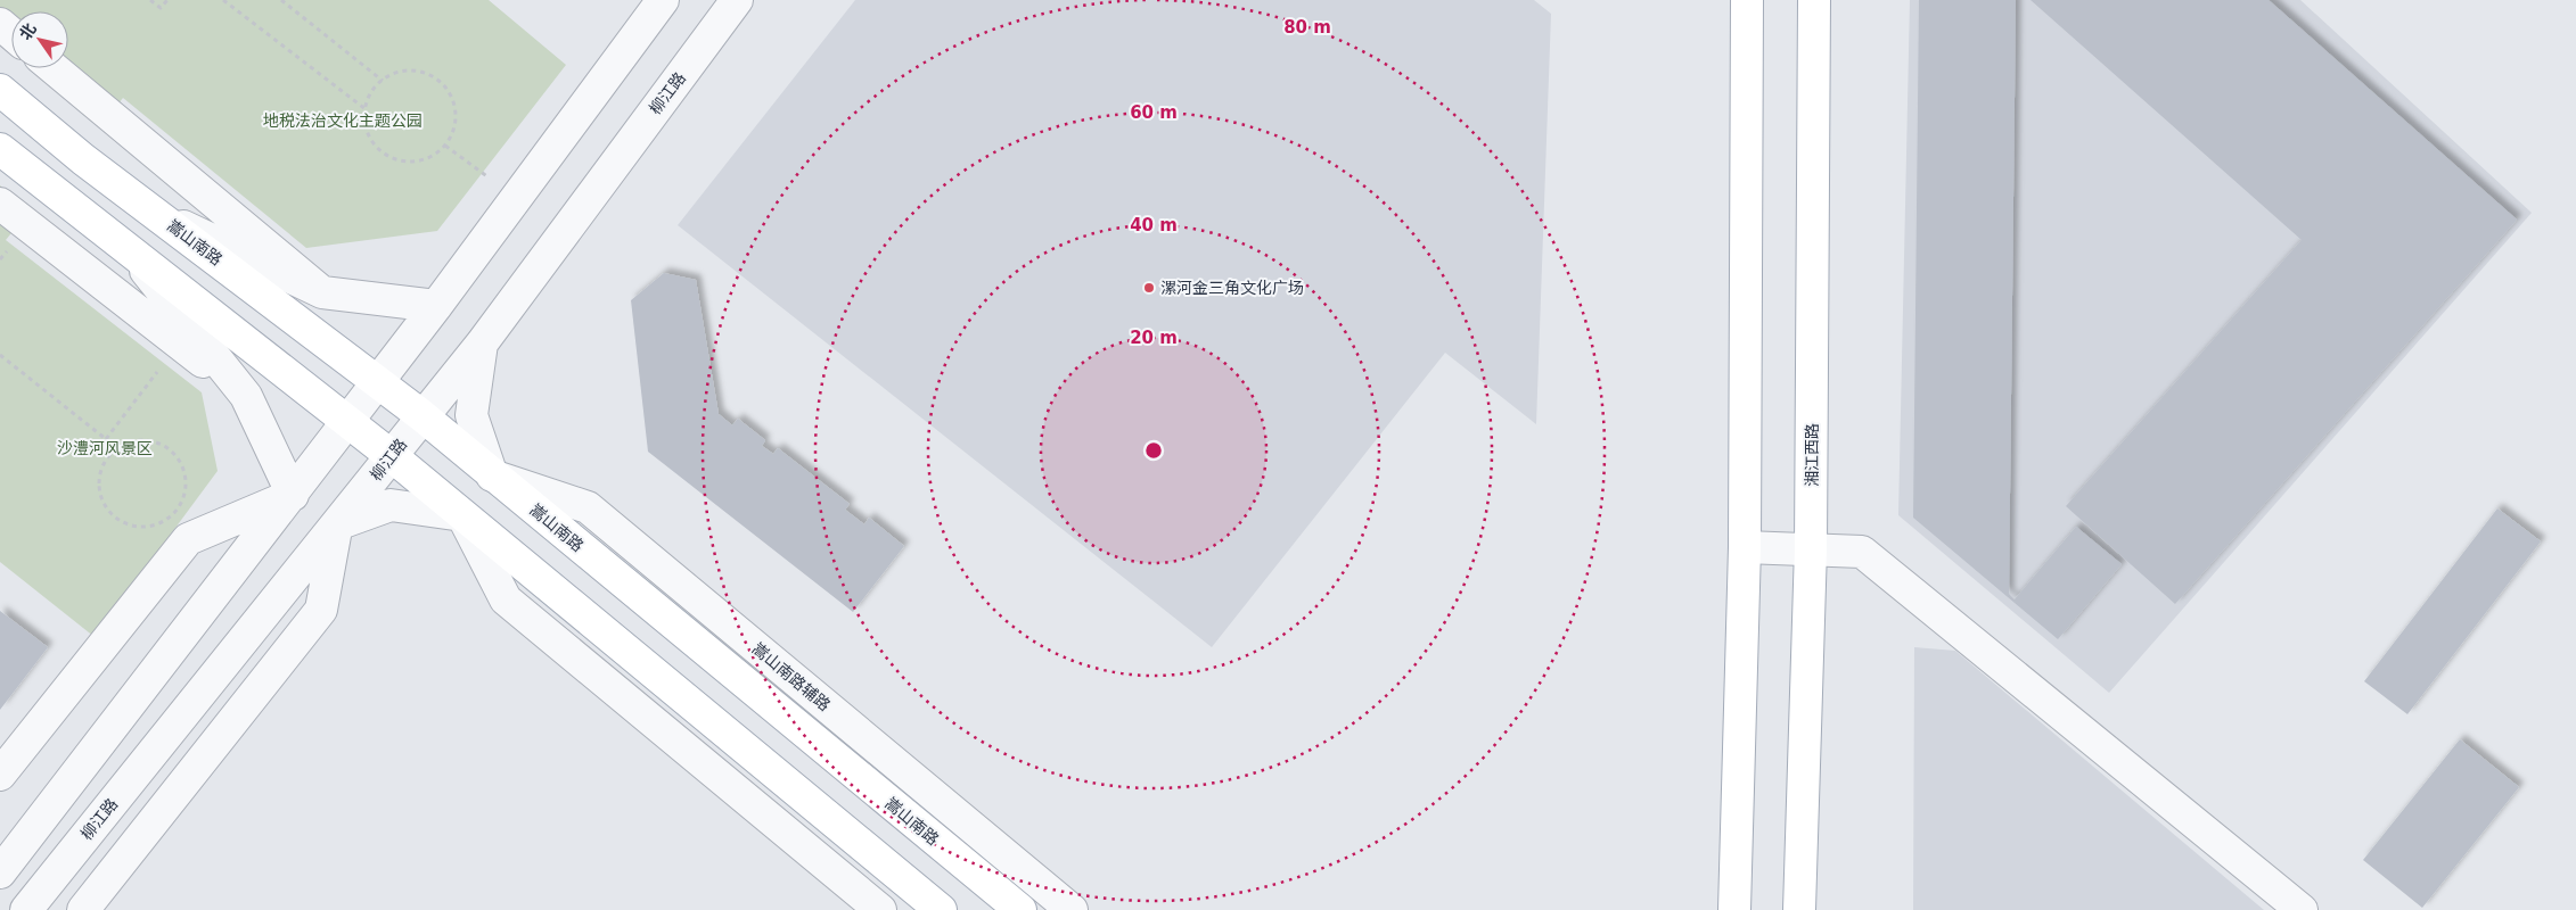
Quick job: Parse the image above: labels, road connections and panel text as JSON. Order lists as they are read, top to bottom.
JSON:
{
  "streets": {
    "main road": ["嵩山南路", "湘江西路"],
    "street": ["柳江路", "嵩山南路辅路"]
  },
  "crossings": [
    ["柳江路", "嵩山南路"],
    ["嵩山南路", "嵩山南路辅路"]
  ],
  "parks": ["地税法治文化主题公园", "沙澧河风景区"],
  "places": ["漯河金三角文化广场"],
  "north": "top left",
  "rings": [
    "80 m",
    "60 m",
    "40 m",
    "20 m"
  ]
}
